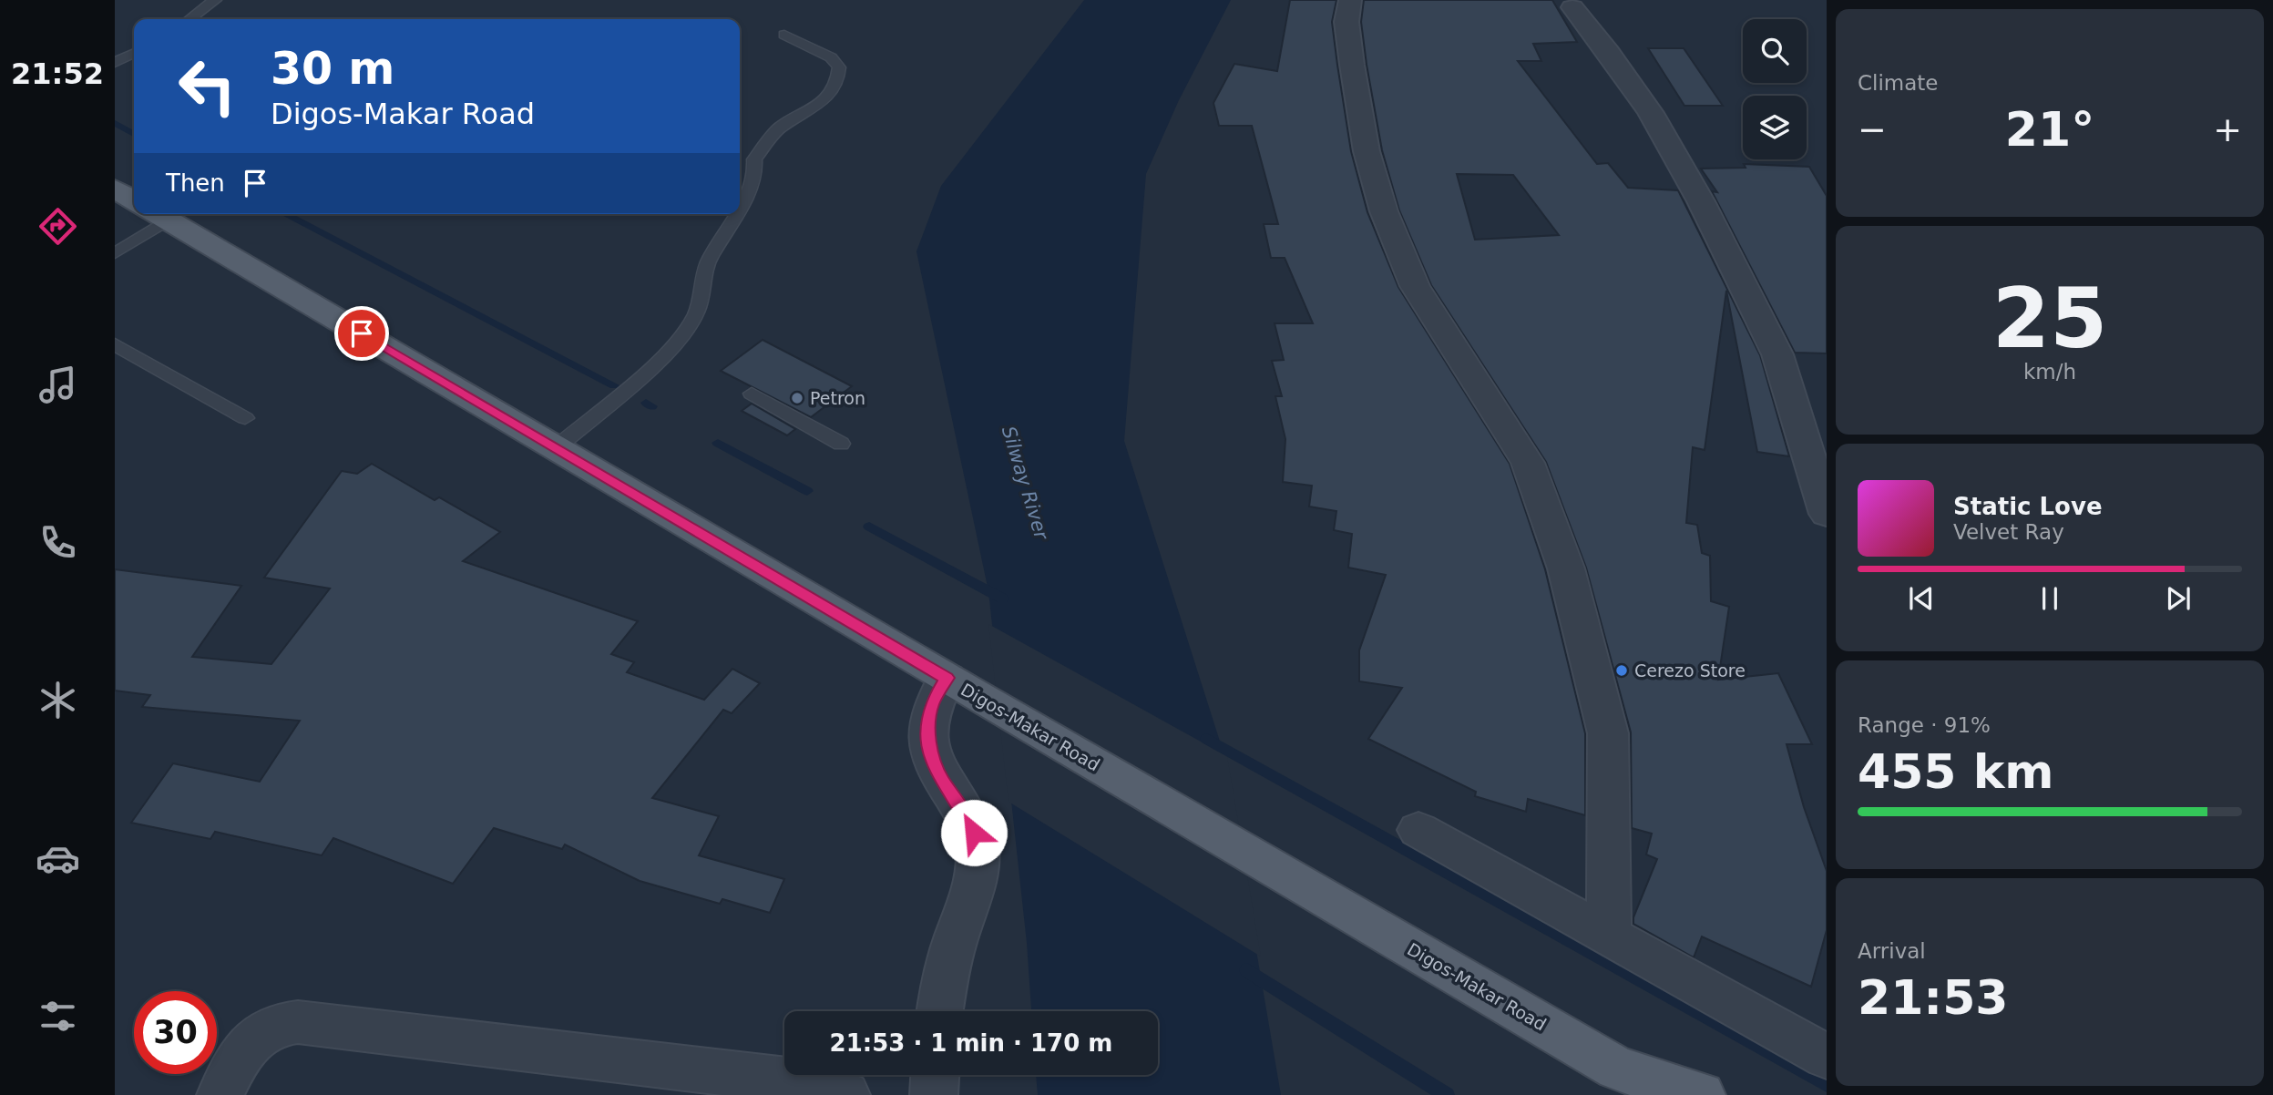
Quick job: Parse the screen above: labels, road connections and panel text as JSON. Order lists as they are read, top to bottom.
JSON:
{
  "streets": {
    "main road": ["Digos-Makar Road"]
  },
  "water": ["Silway River"],
  "places": ["Petron", "Cerezo Store"],
  "page": {
    "tabs": "21:52",
    "tile": [
      "Climate",
      ["25", "km/h"],
      ["Range · 91%", "455 km"],
      ["Arrival", "21:53"]
    ],
    "turn": ["30 m", "Digos-Makar Road"],
    "heat": ["−", "21°", "+"],
    "then": "Then",
    "song": ["Static Love", "Velvet Ray"],
    "limit": "30",
    "trip": "21:53 · 1 min · 170 m"
  }
}
